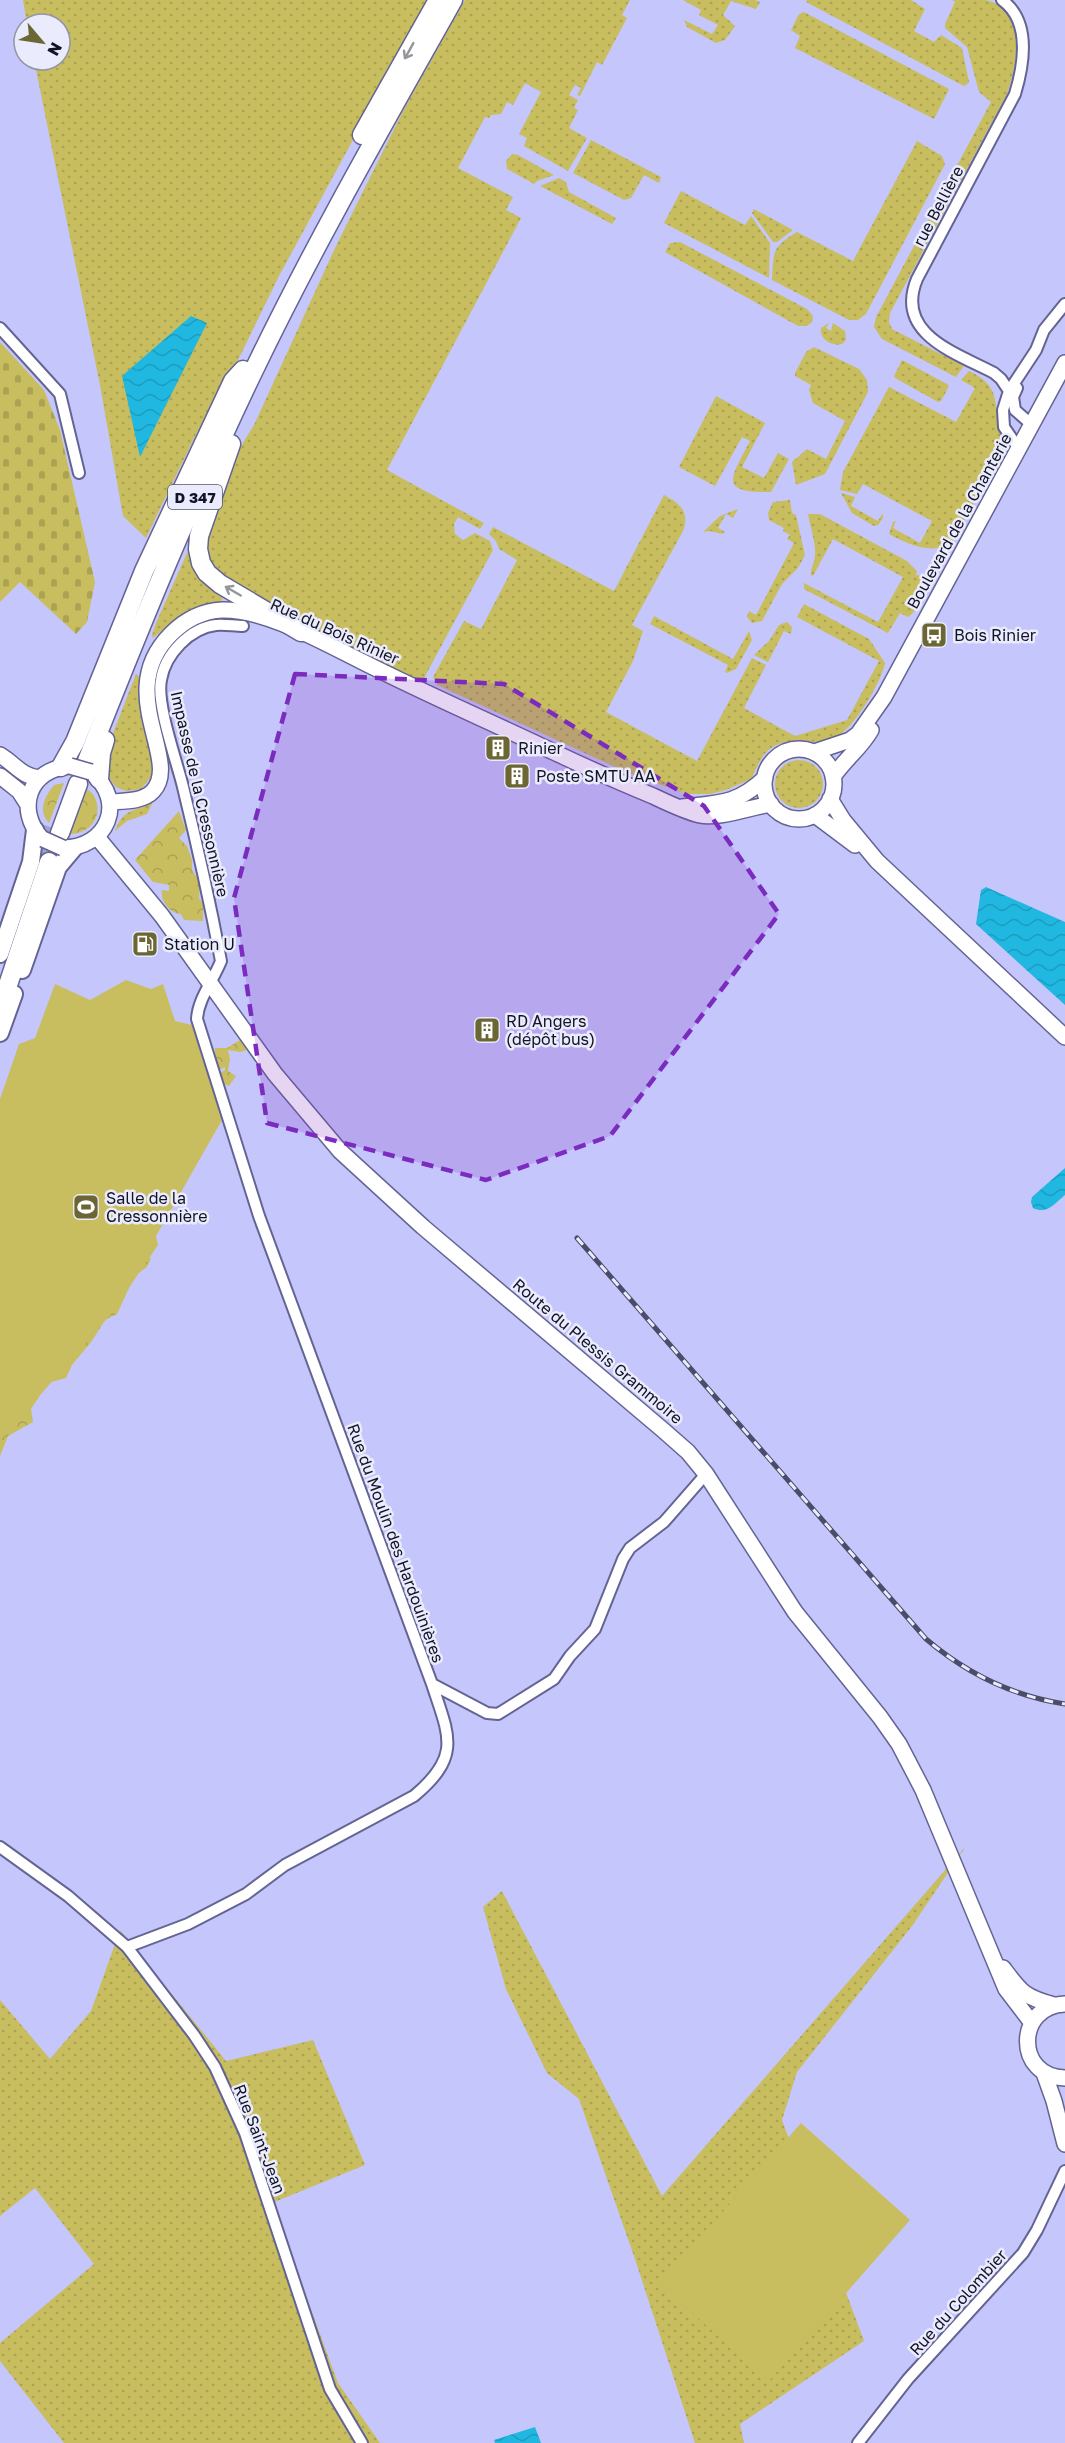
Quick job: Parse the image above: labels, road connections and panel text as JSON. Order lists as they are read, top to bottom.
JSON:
{
  "streets": {
    "highway": ["D 347"],
    "street": [
      "rue Bellière",
      "Boulevard de la Chanterie",
      "Rue du Bois Rinier",
      "Impasse de la Cressonnière",
      "Route du Plessis Grammoire",
      "Rue du Moulin des Hardouinières",
      "Rue Saint-Jean",
      "Rue du Colombier"
    ]
  },
  "crossings": [
    ["Boulevard de la Chanterie", "Rue du Bois Rinier"],
    ["Impasse de la Cressonnière", "Route du Plessis Grammoire"],
    ["Impasse de la Cressonnière", "Rue du Moulin des Hardouinières"],
    ["Route du Plessis Grammoire", "Rue du Moulin des Hardouinières"],
    ["Rue du Moulin des Hardouinières", "Rue Saint-Jean"]
  ],
  "places": {
    "bus stop": ["Bois Rinier"],
    "building": ["Rinier", "Poste SMTU AA", "RD Angers (dépôt bus)"],
    "fuel station": ["Station U"],
    "sports": ["Salle de la Cressonnière"]
  },
  "north": "bottom right"
}
